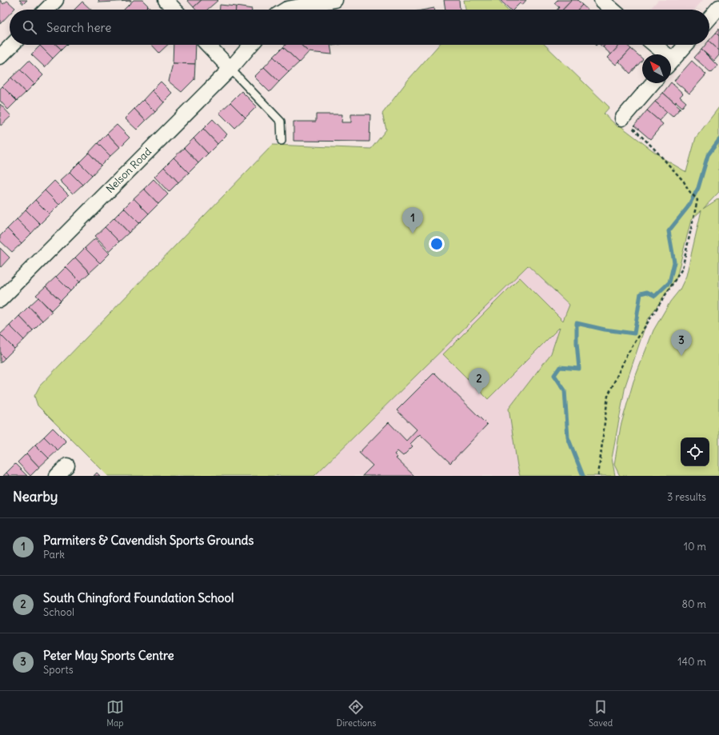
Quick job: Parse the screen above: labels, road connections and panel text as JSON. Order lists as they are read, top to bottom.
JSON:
{
  "streets": {
    "street": ["Nelson Road"]
  },
  "north": "top left",
  "page": {
    "search": "Search here",
    "pins": ["1", "3", "2"],
    "heading": ["Nearby", "3 results"],
    "list": [
      {
        "mark": "1",
        "name": "Parmiters & Cavendish Sports Grounds",
        "note": "Park",
        "value": "10 m"
      },
      {
        "mark": "2",
        "name": "South Chingford Foundation School",
        "note": "School",
        "value": "80 m"
      },
      {
        "mark": "3",
        "name": "Peter May Sports Centre",
        "note": "Sports",
        "value": "140 m"
      }
    ],
    "nav": ["Map", "Directions", "Saved"]
  }
}
